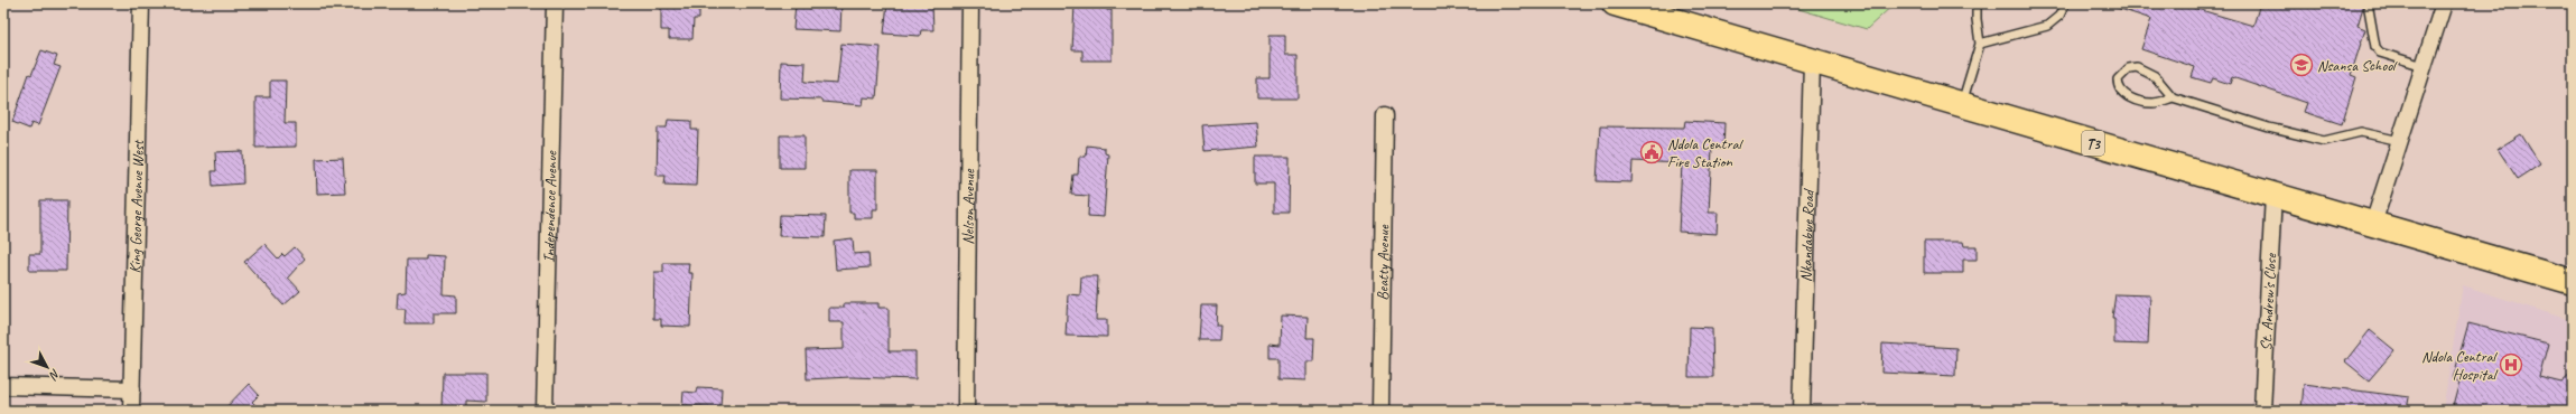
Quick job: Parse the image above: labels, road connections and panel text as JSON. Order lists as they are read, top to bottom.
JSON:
{
  "streets": {
    "highway": ["T3"],
    "street": [
      "King George Avenue West",
      "Independence Avenue",
      "Nelson Avenue",
      "Nkandabwe Road",
      "Beatty Avenue",
      "St. Andrew's Close"
    ]
  },
  "crossings": [
    ["T3", "Nkandabwe Road"],
    ["T3", "St. Andrew's Close"]
  ],
  "places": {
    "school or university": ["Nsansa School"],
    "public building": ["Ndola Central Fire Station"],
    "hospital": ["Ndola Central Hospital"]
  },
  "north": "bottom right"
}
